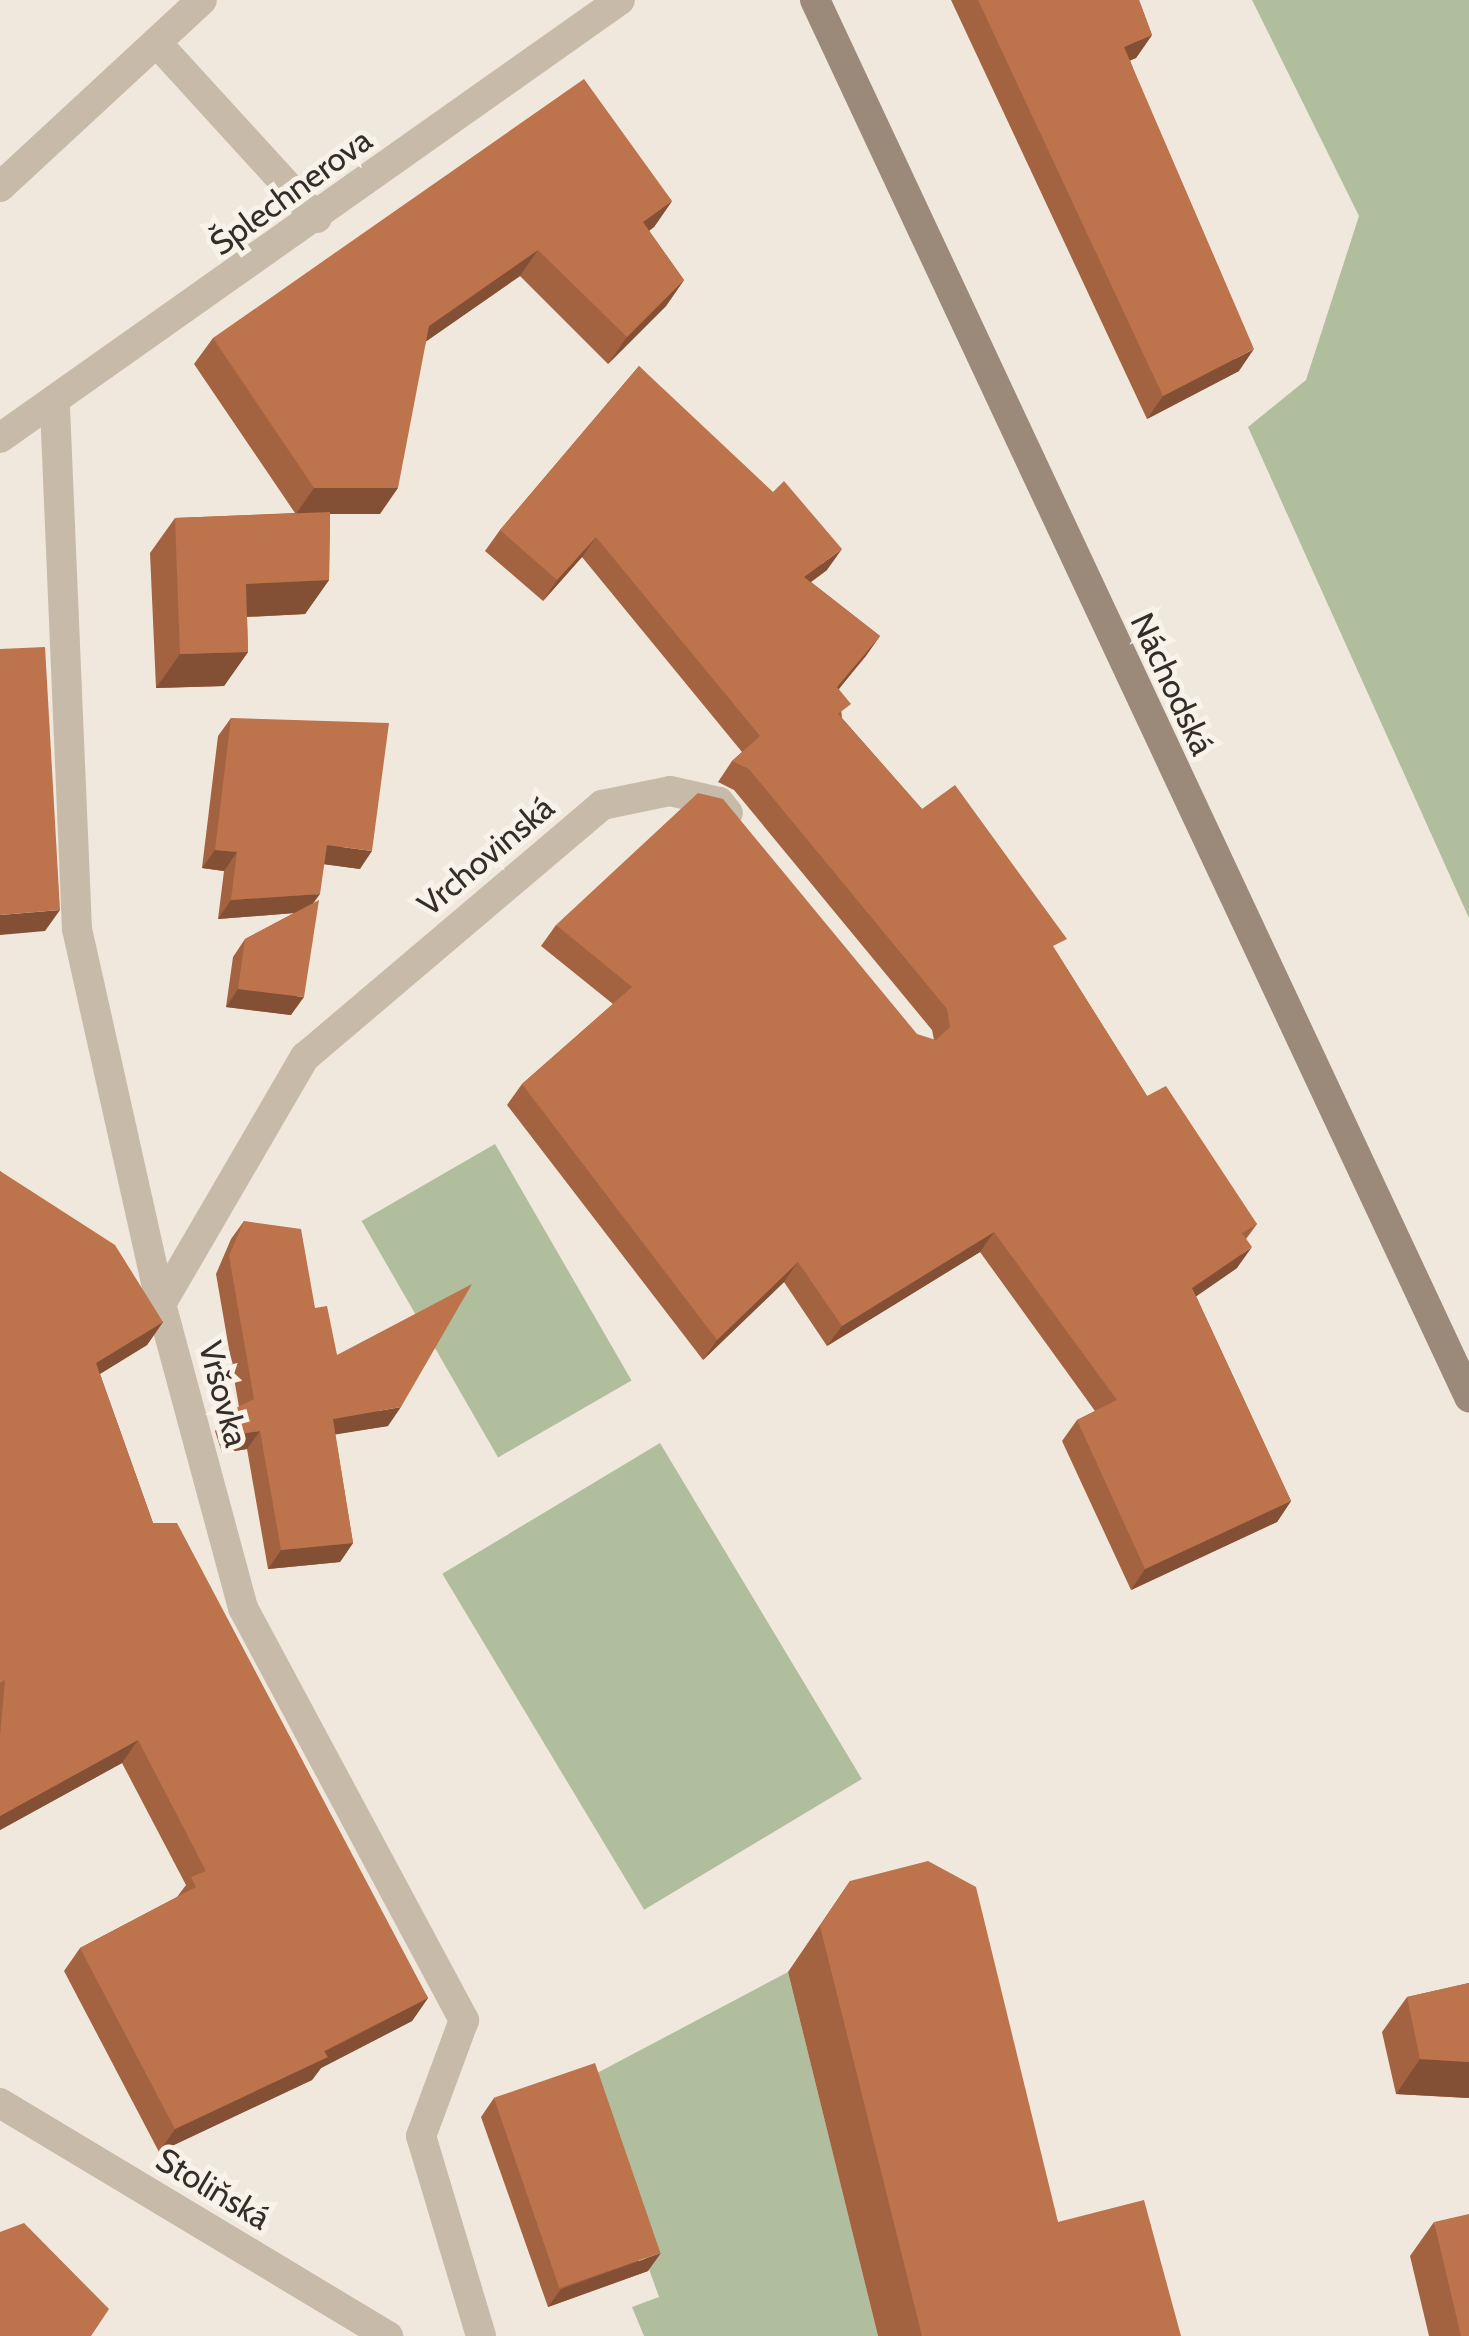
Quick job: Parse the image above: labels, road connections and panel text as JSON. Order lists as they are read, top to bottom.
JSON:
{
  "streets": {
    "main road": ["Náchodská"],
    "street": [
      "Šplechnerova",
      "Vrchovinská",
      "Vršovka",
      "Stoliňská"
    ]
  },
  "crossings": [
    ["Šplechnerova", "Vršovka"],
    ["Vrchovinská", "Vršovka"]
  ]
}
